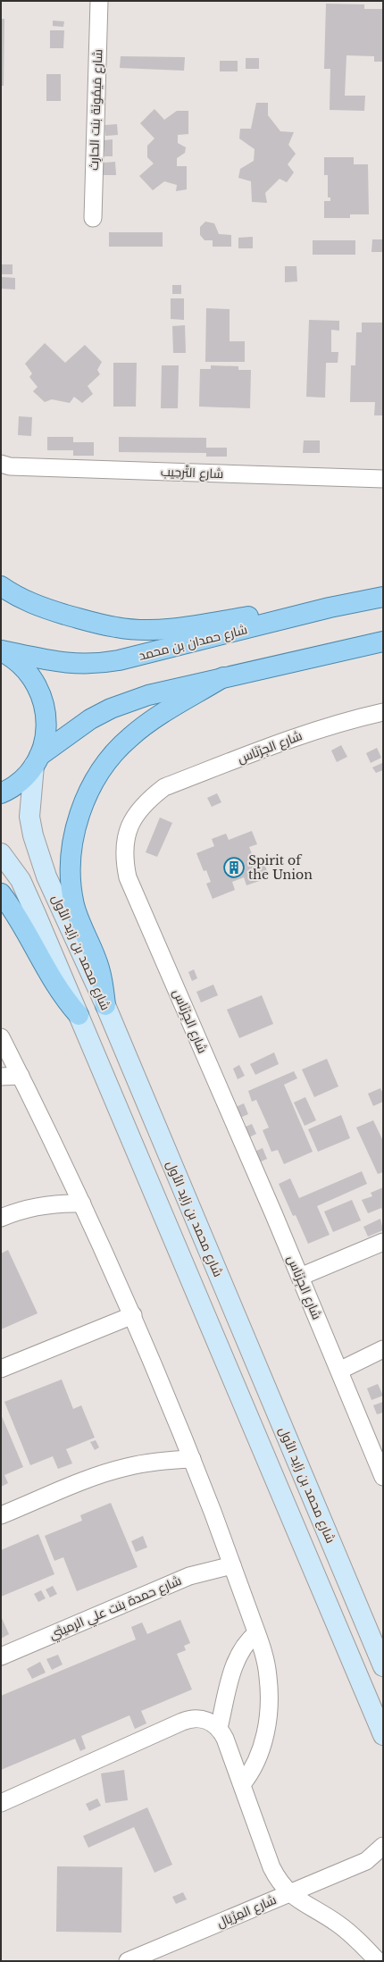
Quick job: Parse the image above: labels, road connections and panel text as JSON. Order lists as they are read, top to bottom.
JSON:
{
  "streets": {
    "main road": ["شارع حمدان بن محمد", "شارع محمد بن زايد الأول"],
    "street": [
      "شارع مَيمُونة بنت الحارِث",
      "شارع التَّرحِيب",
      "شارع الجِرْنَاس",
      "شارع حمدة بنت علي الرميثي",
      "شارع المِرْيَال"
    ]
  },
  "places": {
    "building": ["Spirit of the Union"]
  }
}
